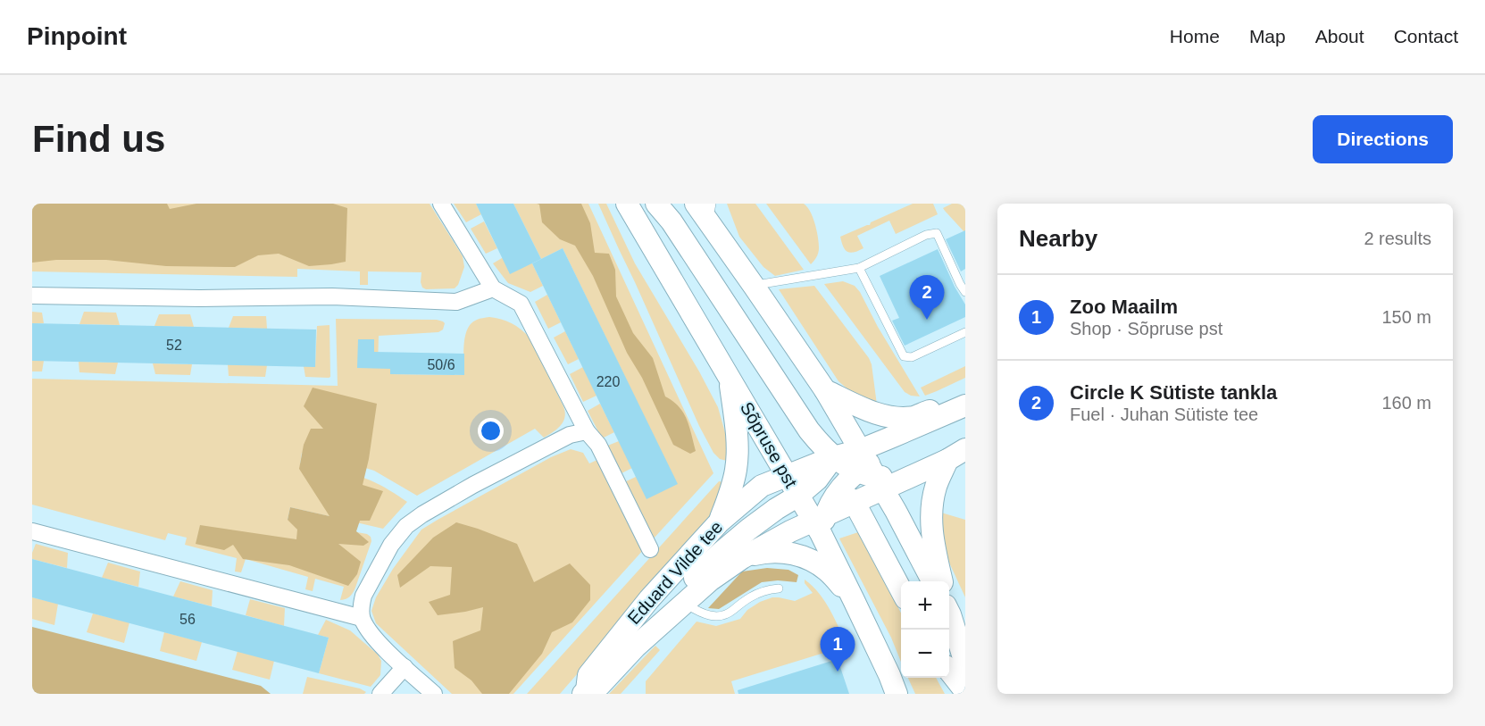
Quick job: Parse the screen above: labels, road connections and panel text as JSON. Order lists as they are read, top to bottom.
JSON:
{
  "streets": {
    "main road": ["Sõpruse pst", "Eduard Vilde tee"]
  },
  "crossings": [
    ["Sõpruse pst", "Eduard Vilde tee"]
  ],
  "house_numbers": [
    "52",
    "50/6",
    "220",
    "56"
  ],
  "page": {
    "header": "Pinpoint",
    "nav": [
      "Home",
      "Map",
      "About",
      "Contact"
    ],
    "buttons": "Directions",
    "title": "Find us",
    "heading": ["Nearby", "2 results"],
    "list": [
      {
        "mark": "1",
        "name": "Zoo Maailm",
        "note": "Shop · Sõpruse pst",
        "value": "150 m"
      },
      {
        "mark": "2",
        "name": "Circle K Sütiste tankla",
        "note": "Fuel · Juhan Sütiste tee",
        "value": "160 m"
      }
    ],
    "pins": ["2", "1"],
    "map_buttons": ["+", "−"]
  }
}
